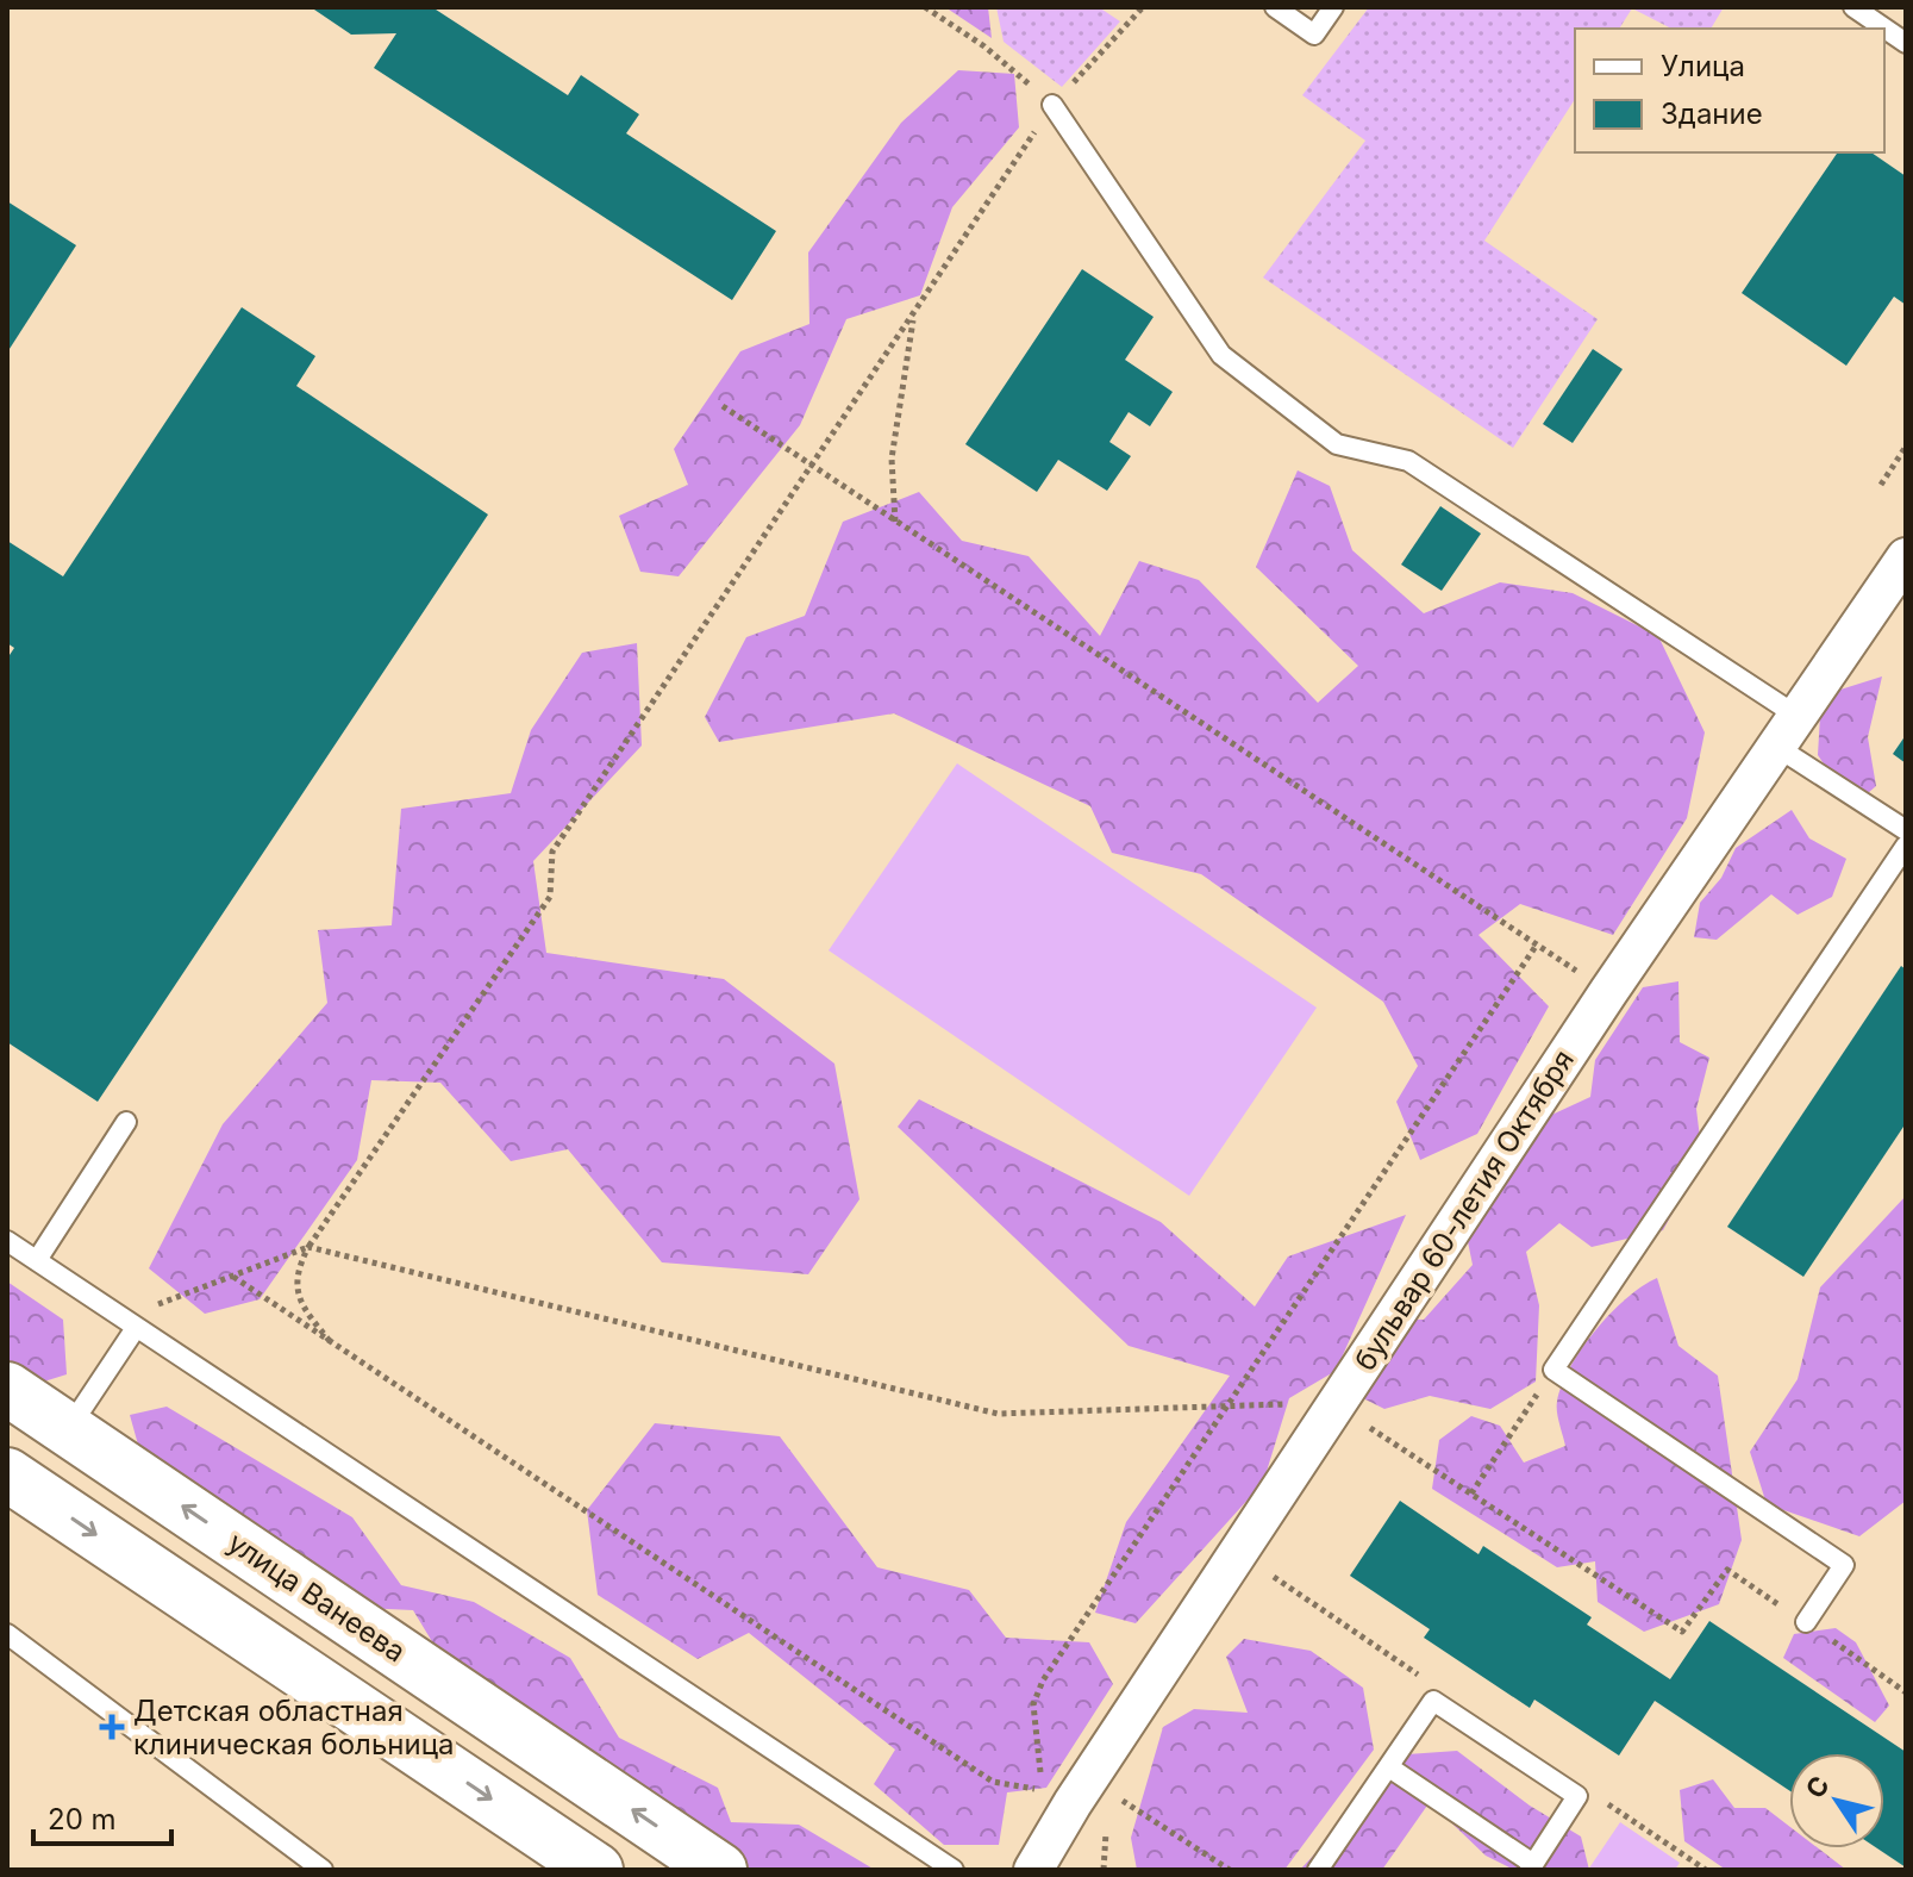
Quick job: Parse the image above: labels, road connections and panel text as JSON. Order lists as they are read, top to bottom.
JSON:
{
  "streets": {
    "main road": ["улица Ванеева"],
    "street": ["бульвар 60-летия Октября"]
  },
  "places": {
    "health": ["Детская областная клиническая больница"]
  },
  "legend": ["Улица", "Здание"],
  "scale_bar": "20 m",
  "north": "top left"
}
